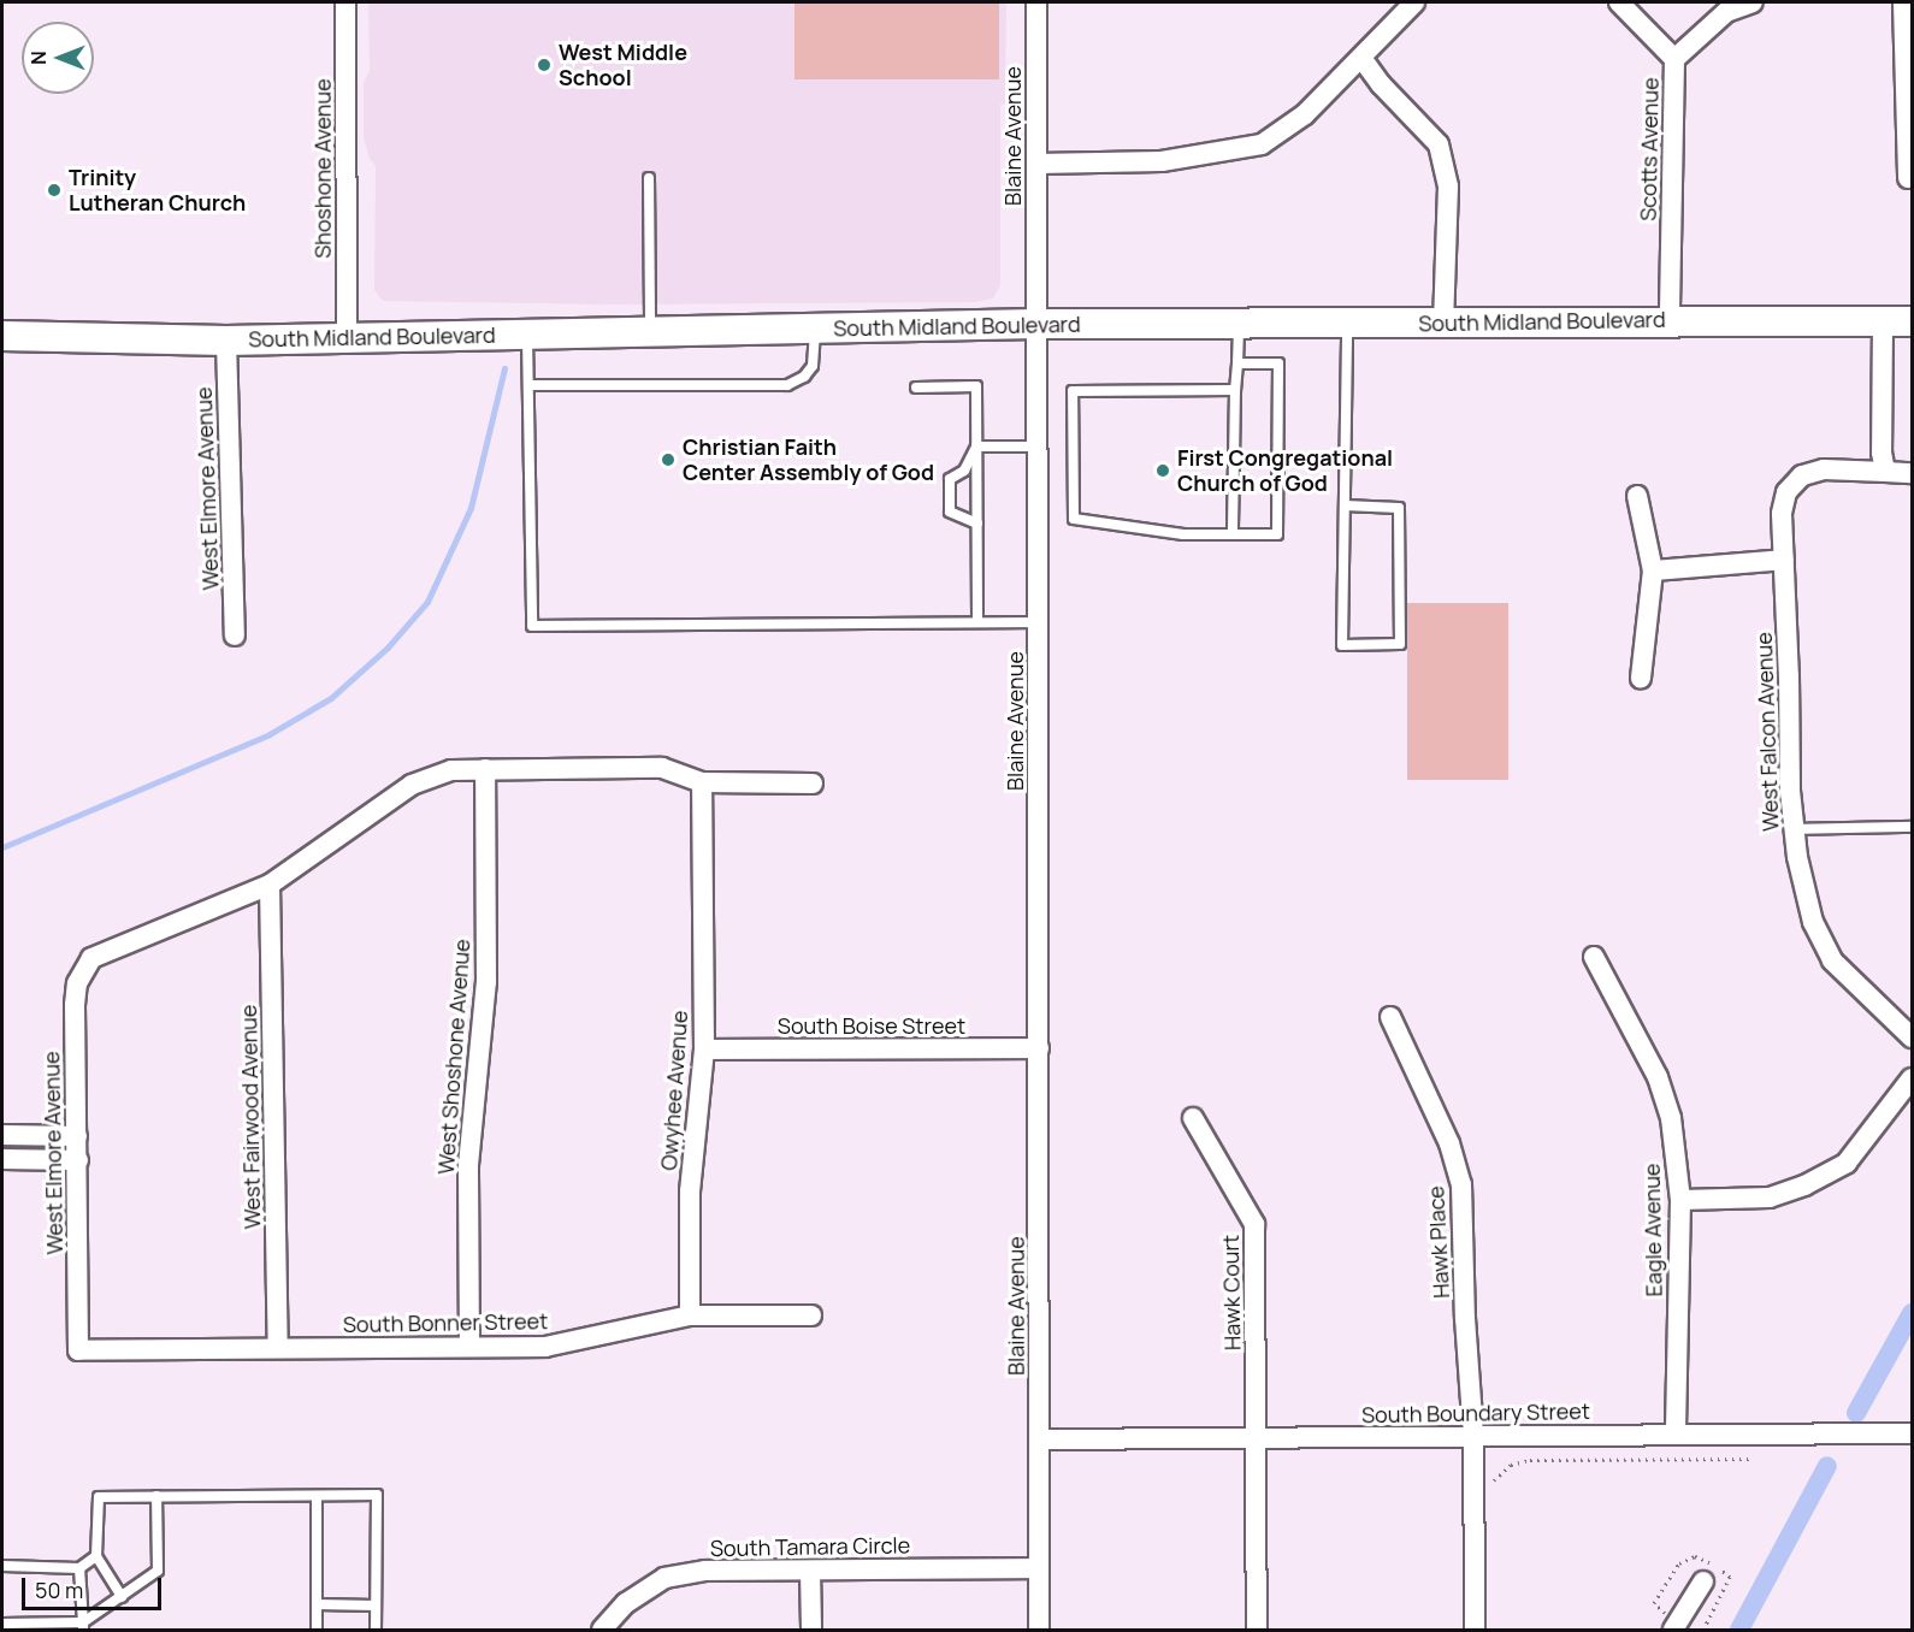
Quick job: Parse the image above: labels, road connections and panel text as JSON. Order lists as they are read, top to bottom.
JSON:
{
  "streets": {
    "main road": ["South Midland Boulevard"],
    "street": [
      "Blaine Avenue",
      "Scotts Avenue",
      "Shoshone Avenue",
      "West Elmore Avenue",
      "West Falcon Avenue",
      "South Boise Street",
      "West Shoshone Avenue",
      "Owyhee Avenue",
      "West Fairwood Avenue",
      "Eagle Avenue",
      "Hawk Place",
      "Hawk Court",
      "South Bonner Street",
      "South Boundary Street",
      "South Tamara Circle"
    ]
  },
  "crossings": [
    ["Blaine Avenue", "South Midland Boulevard"],
    ["Blaine Avenue", "South Boise Street"],
    ["Blaine Avenue", "South Boundary Street"],
    ["Blaine Avenue", "South Tamara Circle"],
    ["Scotts Avenue", "South Midland Boulevard"],
    ["Shoshone Avenue", "South Midland Boulevard"],
    ["South Midland Boulevard", "West Elmore Avenue"],
    ["West Elmore Avenue", "West Fairwood Avenue"],
    ["West Elmore Avenue", "South Bonner Street"],
    ["South Boise Street", "Owyhee Avenue"],
    ["West Shoshone Avenue", "South Bonner Street"],
    ["Owyhee Avenue", "South Bonner Street"],
    ["West Fairwood Avenue", "South Bonner Street"],
    ["Eagle Avenue", "South Boundary Street"],
    ["Hawk Place", "South Boundary Street"],
    ["Hawk Court", "South Boundary Street"]
  ],
  "places": [
    "West Middle School",
    "Trinity Lutheran Church",
    "Christian Faith Center Assembly of God",
    "First Congregational Church of God"
  ],
  "scale_bar": "50 m",
  "north": "left"
}
